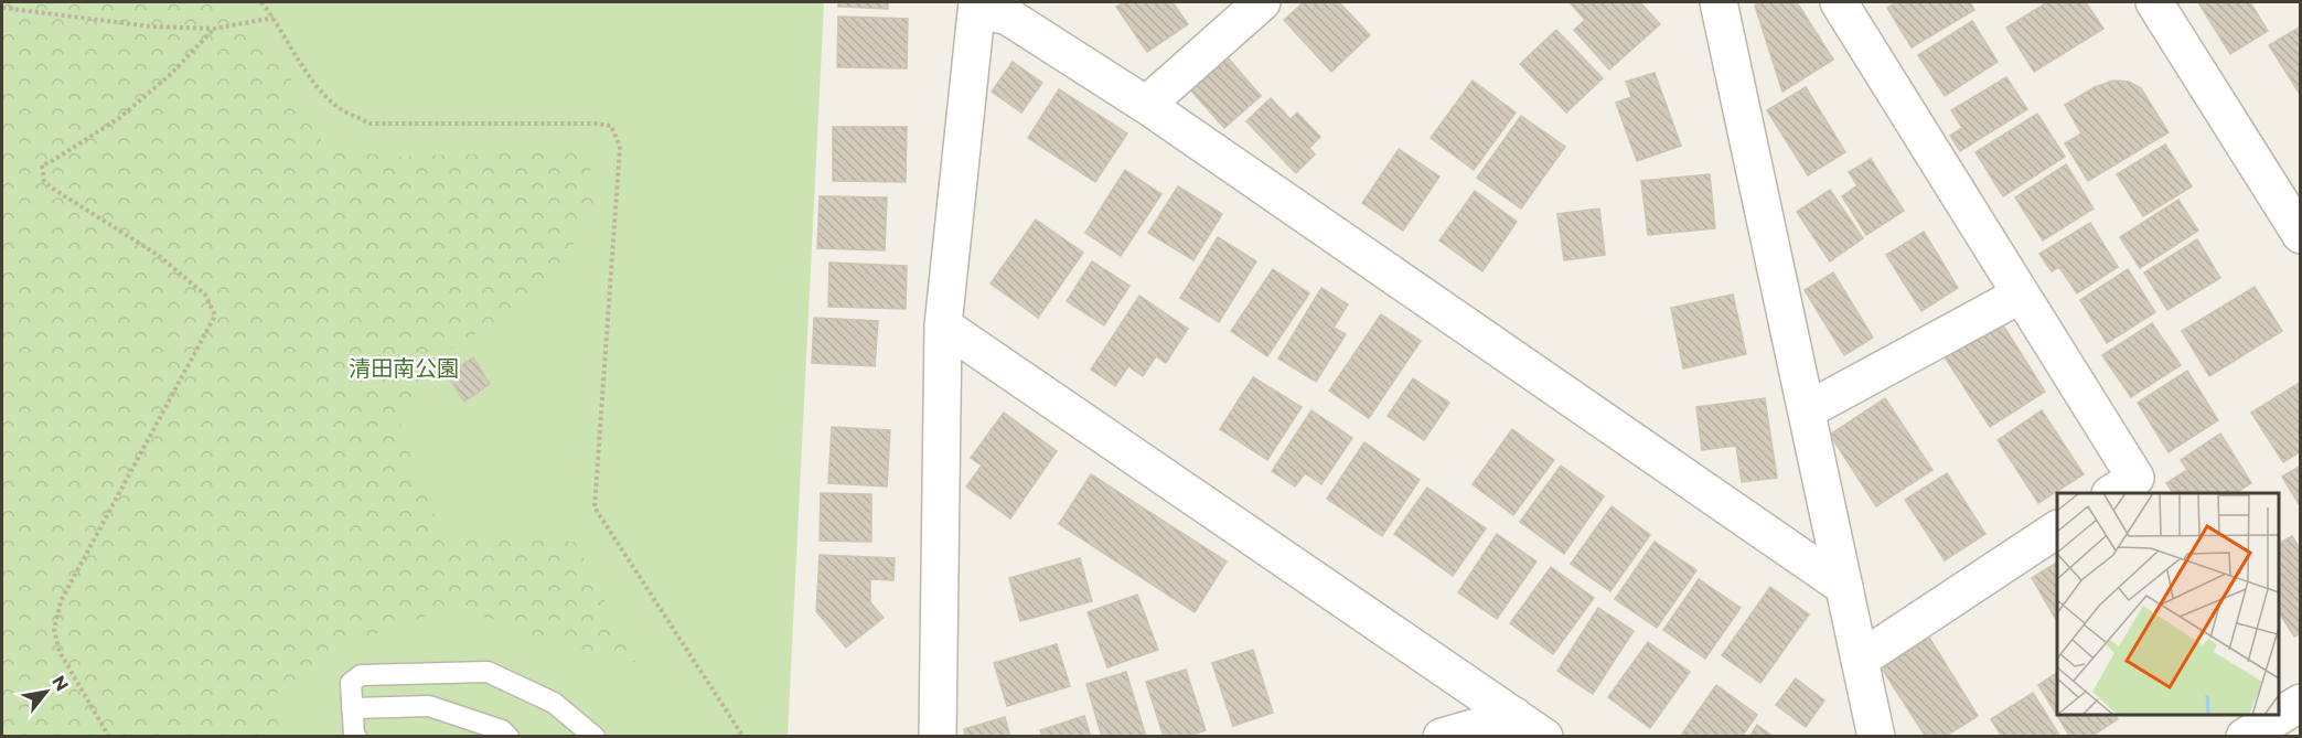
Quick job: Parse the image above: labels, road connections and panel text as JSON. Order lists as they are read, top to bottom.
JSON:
{
  "parks": ["清田南公園"],
  "north": "top right"
}
